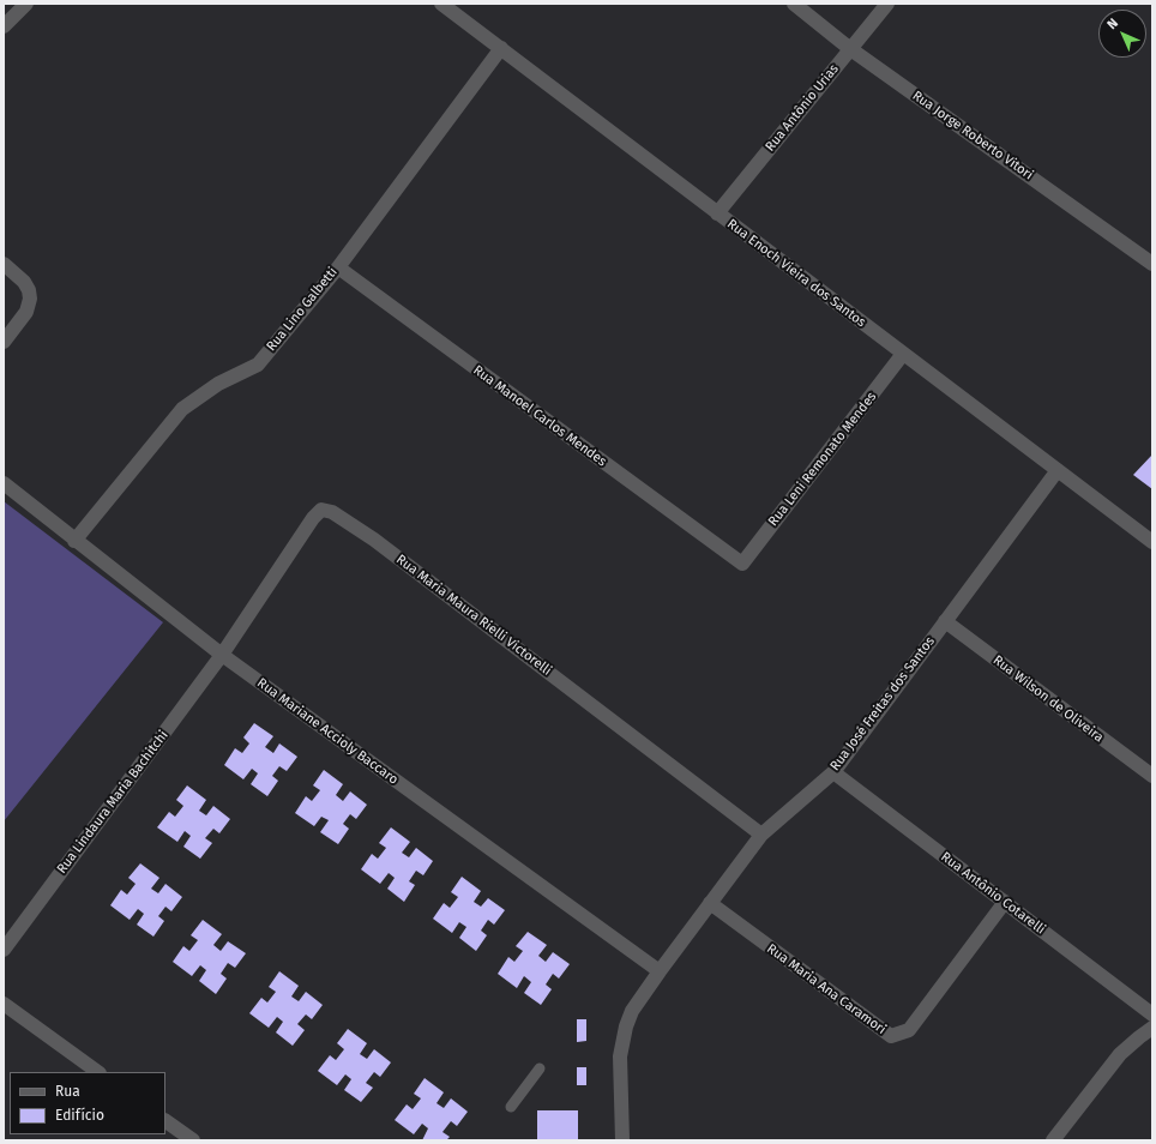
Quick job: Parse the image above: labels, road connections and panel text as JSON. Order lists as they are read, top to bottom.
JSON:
{
  "streets": {
    "street": [
      "Rua Antônio Urias",
      "Rua Jorge Roberto Vitori",
      "Rua Enoch Vieira dos Santos",
      "Rua Lino Galbetti",
      "Rua Manoel Carlos Mendes",
      "Rua Leni Remonato Mendes",
      "Rua Maria Maura Rielli Victorelli",
      "Rua Wilson de Oliveira",
      "Rua José Freitas dos Santos",
      "Rua Mariane Accioly Baccaro",
      "Rua Lindaura Maria Bachitchi",
      "Rua Antônio Cotarelli",
      "Rua Maria Ana Caramori"
    ]
  },
  "crossings": [
    ["Rua Antônio Urias", "Rua Jorge Roberto Vitori"],
    ["Rua Antônio Urias", "Rua Enoch Vieira dos Santos"],
    ["Rua Enoch Vieira dos Santos", "Rua Lino Galbetti"],
    ["Rua Enoch Vieira dos Santos", "Rua Leni Remonato Mendes"],
    ["Rua Enoch Vieira dos Santos", "Rua José Freitas dos Santos"],
    ["Rua Lino Galbetti", "Rua Manoel Carlos Mendes"],
    ["Rua Lino Galbetti", "Rua Mariane Accioly Baccaro"],
    ["Rua Manoel Carlos Mendes", "Rua Leni Remonato Mendes"],
    ["Rua Maria Maura Rielli Victorelli", "Rua José Freitas dos Santos"],
    ["Rua Maria Maura Rielli Victorelli", "Rua Mariane Accioly Baccaro"],
    ["Rua Maria Maura Rielli Victorelli", "Rua Lindaura Maria Bachitchi"],
    ["Rua Wilson de Oliveira", "Rua José Freitas dos Santos"],
    ["Rua José Freitas dos Santos", "Rua Mariane Accioly Baccaro"],
    ["Rua José Freitas dos Santos", "Rua Antônio Cotarelli"],
    ["Rua José Freitas dos Santos", "Rua Maria Ana Caramori"],
    ["Rua Mariane Accioly Baccaro", "Rua Lindaura Maria Bachitchi"],
    ["Rua Antônio Cotarelli", "Rua Maria Ana Caramori"]
  ],
  "legend": ["Rua", "Edifício"],
  "north": "top left"
}
